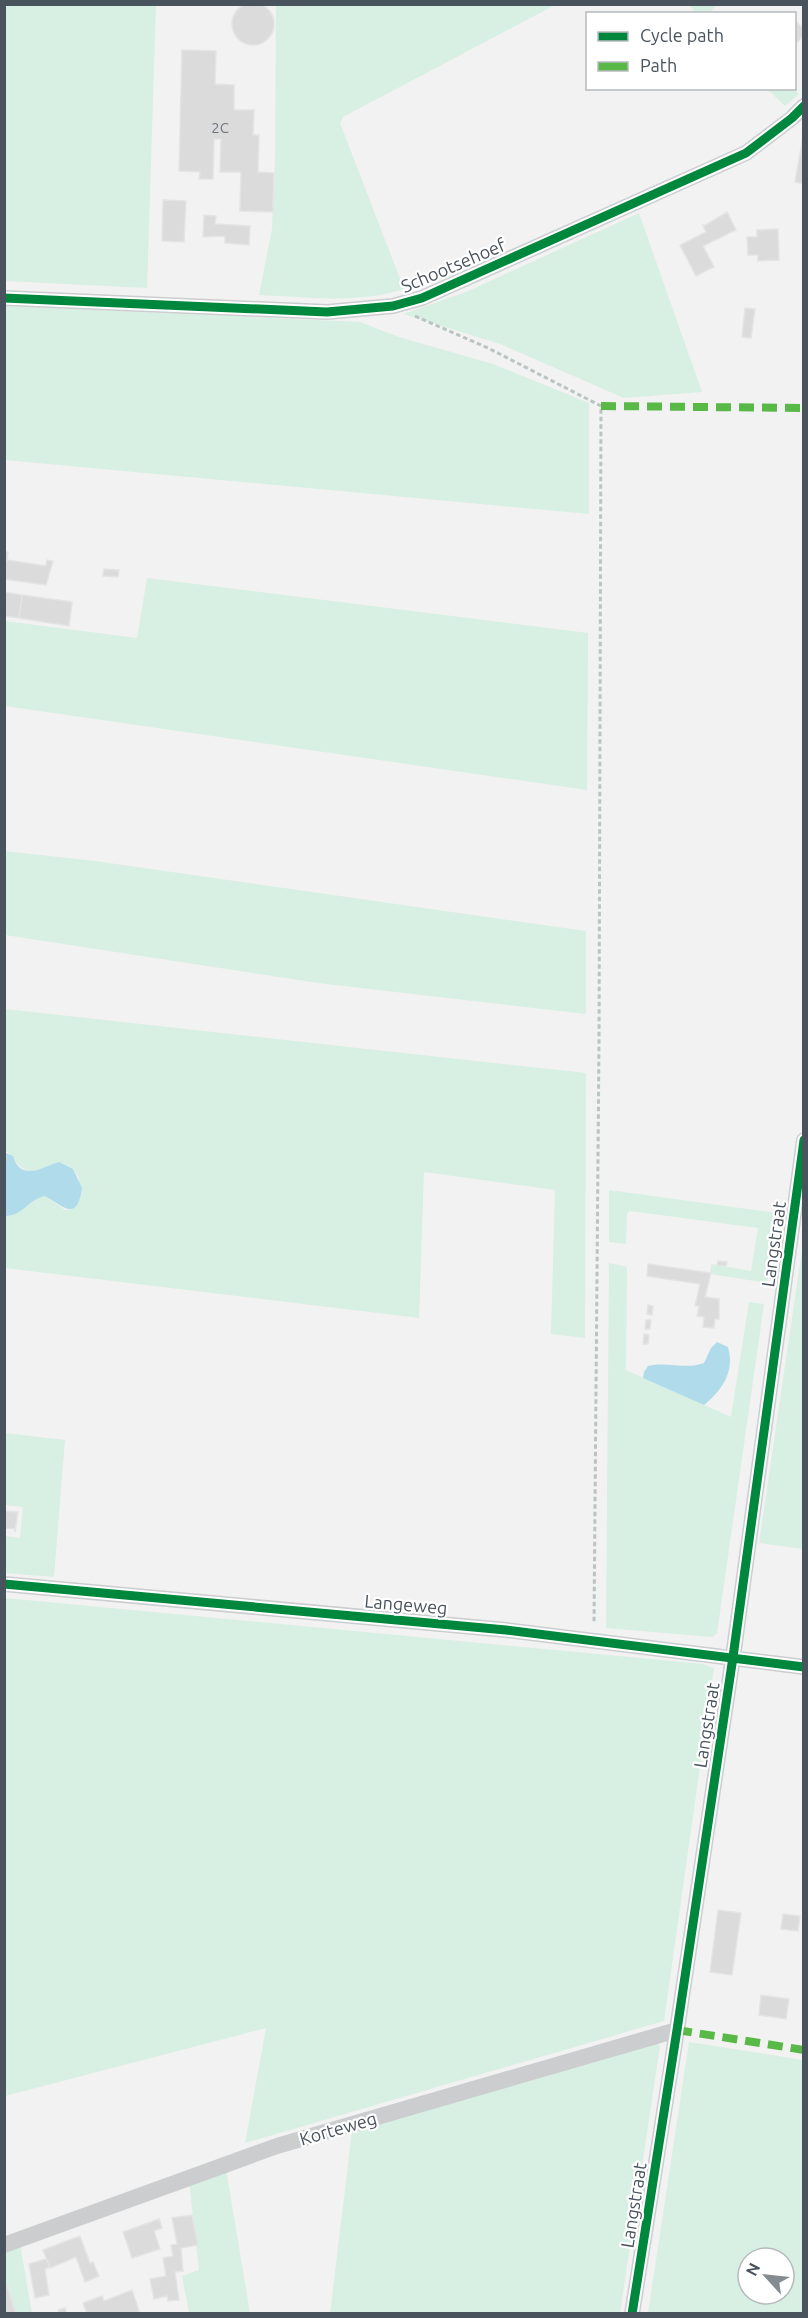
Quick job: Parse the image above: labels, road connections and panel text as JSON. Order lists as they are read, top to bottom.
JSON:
{
  "streets": {
    "street": [
      "Schootsehoef",
      "Langstraat",
      "Langeweg",
      "Korteweg"
    ]
  },
  "crossings": [
    ["Langstraat", "Langeweg"],
    ["Langstraat", "Korteweg"]
  ],
  "house_numbers": ["2C"],
  "legend": ["Cycle path", "Path"],
  "north": "top left"
}
